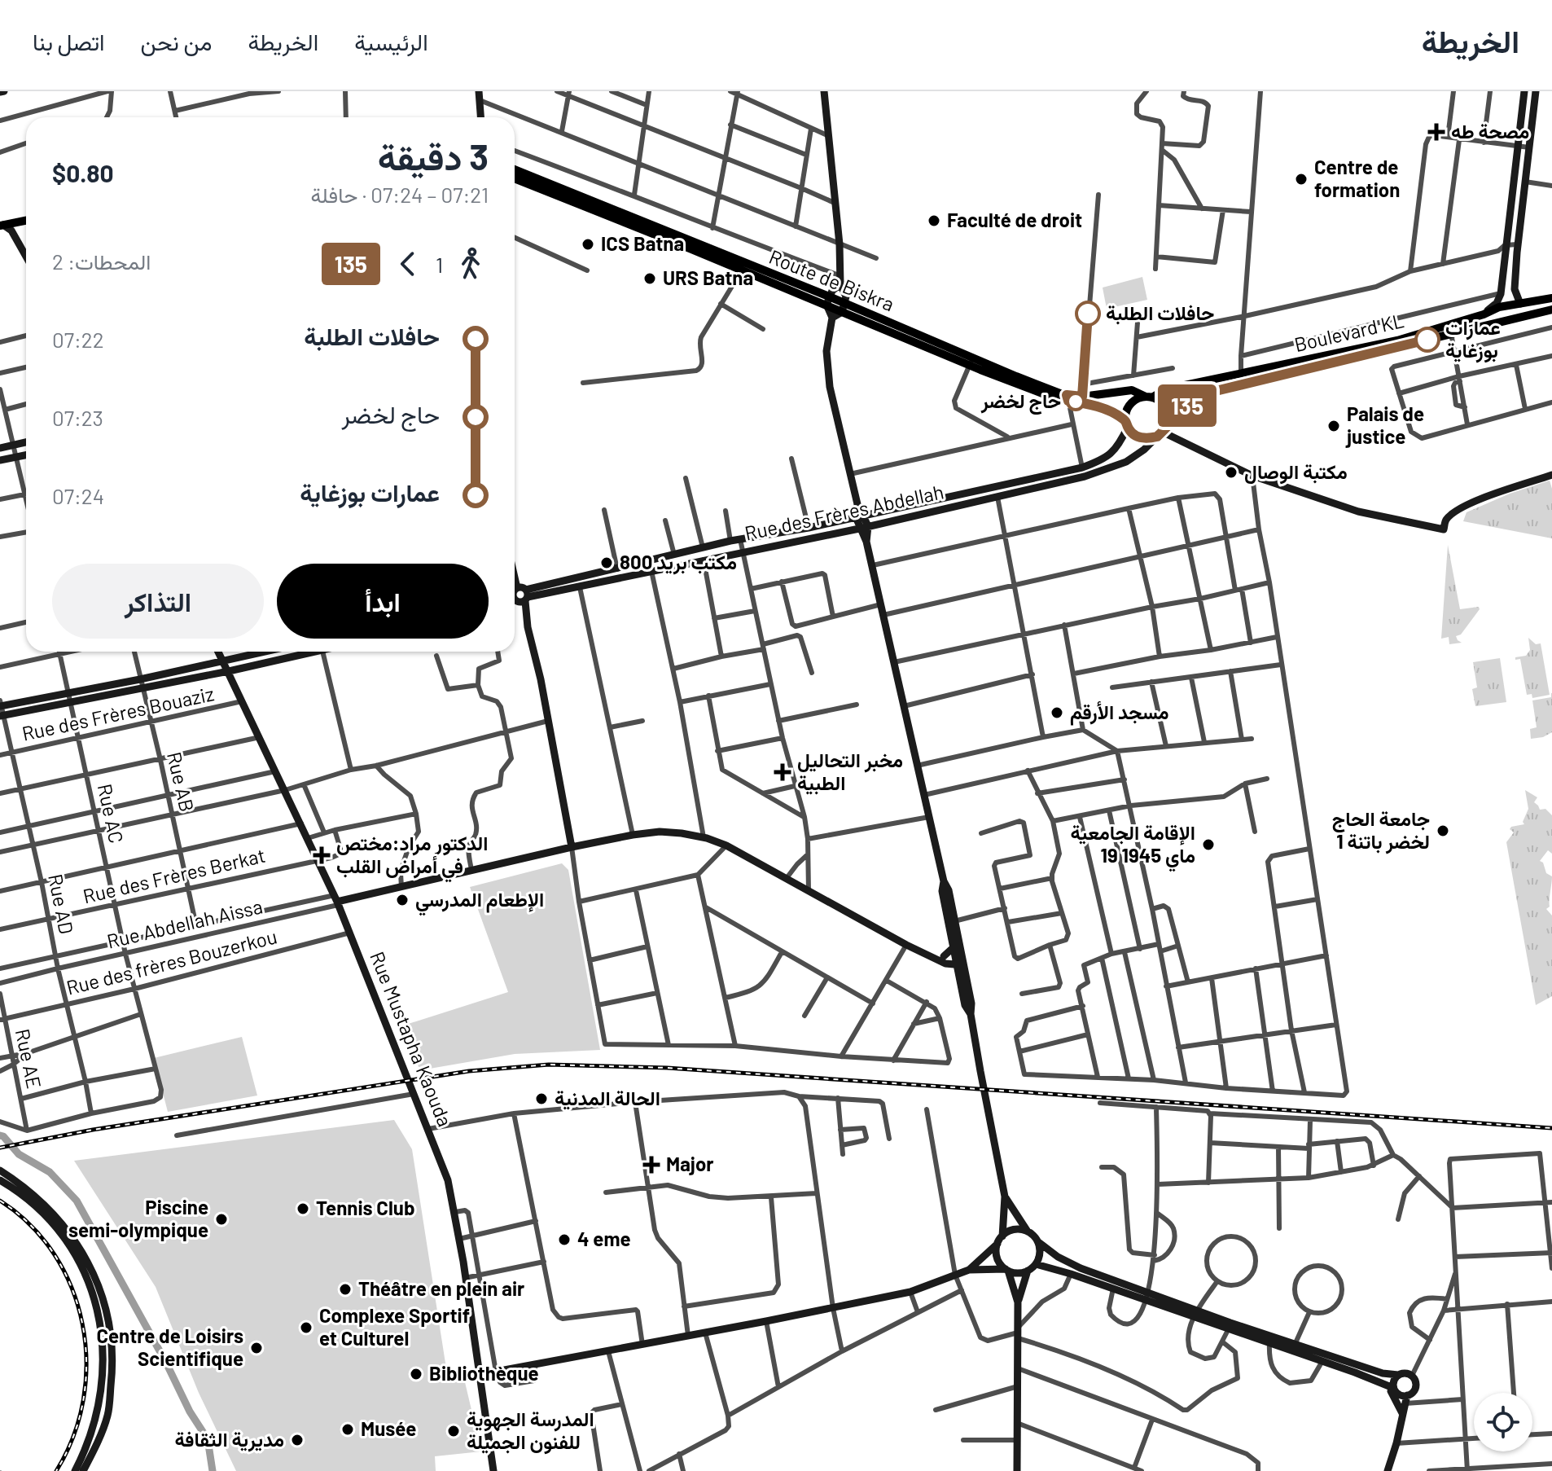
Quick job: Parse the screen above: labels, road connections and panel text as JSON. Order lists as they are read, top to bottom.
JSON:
{
  "streets": {
    "main road": [
      "Route de Biskra",
      "Boulevard KL",
      "Rue des Frères Abdellah",
      "Rue Mustapha Kaouda"
    ],
    "street": [
      "Rue des Frères Bouaziz",
      "Rue AB",
      "Rue AC",
      "Rue des Frères Berkat",
      "Rue AD",
      "Rue Abdellah Aissa",
      "Rue des frères Bouzerkou",
      "Rue AE"
    ]
  },
  "crossings": [
    ["Route de Biskra", "Boulevard KL"],
    ["Route de Biskra", "Rue des Frères Abdellah"],
    ["Boulevard KL", "Rue des Frères Abdellah"],
    ["Rue des Frères Bouaziz", "Rue AB"],
    ["Rue des Frères Bouaziz", "Rue AC"],
    ["Rue des Frères Bouaziz", "Rue AD"],
    ["Rue des Frères Bouaziz", "Rue Mustapha Kaouda"],
    ["Rue AB", "Rue des Frères Berkat"],
    ["Rue AC", "Rue des Frères Berkat"],
    ["Rue AC", "Rue AD"],
    ["Rue AC", "Rue Abdellah Aissa"],
    ["Rue AC", "Rue des frères Bouzerkou"],
    ["Rue des Frères Berkat", "Rue AD"],
    ["Rue des Frères Berkat", "Rue Mustapha Kaouda"],
    ["Rue AD", "Rue Abdellah Aissa"],
    ["Rue AD", "Rue des frères Bouzerkou"],
    ["Rue Abdellah Aissa", "Rue Mustapha Kaouda"],
    ["Rue des frères Bouzerkou", "Rue Mustapha Kaouda"],
    ["Rue des frères Bouzerkou", "Rue AE"]
  ],
  "places": {
    "health": [
      "مصحة طه",
      "مخبر التحاليل الطبية",
      "الدكتور مراد:مختص في أمراض القلب",
      "Major"
    ],
    "other": [
      "Centre de formation",
      "Faculté de droit",
      "ICS Batna",
      "URS Batna",
      "حافلات الطلبة",
      "عمارات بوزغاية",
      "حاج لخضر",
      "Palais de justice",
      "مكتبة الوصال",
      "مكتب بريد 800",
      "مسجد الأرقم",
      "جامعة الحاج لخضر باتنة 1",
      "الإقامة الجامعية 19 ماي 1945",
      "الإطعام المدرسي",
      "الحالة المدنية",
      "Tennis Club",
      "Piscine semi-olympique",
      "4 eme",
      "Théâtre en plein air",
      "Complexe Sportif et Culturel",
      "Centre de Loisirs Scientifique",
      "Bibliothèque",
      "Musée",
      "المدرسة الجهوية للفنون الجميلة",
      "مديرية الثقافة"
    ]
  },
  "lines": ["bus line 135"],
  "page": {
    "header": "الخريطة",
    "nav": [
      "الرئيسية",
      "الخريطة",
      "من نحن",
      "اتصل بنا"
    ],
    "on_map": "135",
    "heading": ["3 دقيقة", "07:21 – 07:24 · حافلة", "$0.80"],
    "legs": ["1", "135", "المحطات: 2"],
    "list": [
      {
        "name": "حافلات الطلبة",
        "value": "07:22"
      },
      {
        "name": "حاج لخضر",
        "value": "07:23"
      },
      {
        "name": "عمارات بوزغاية",
        "value": "07:24"
      }
    ],
    "buttons": ["ابدأ", "التذاكر"]
  }
}
